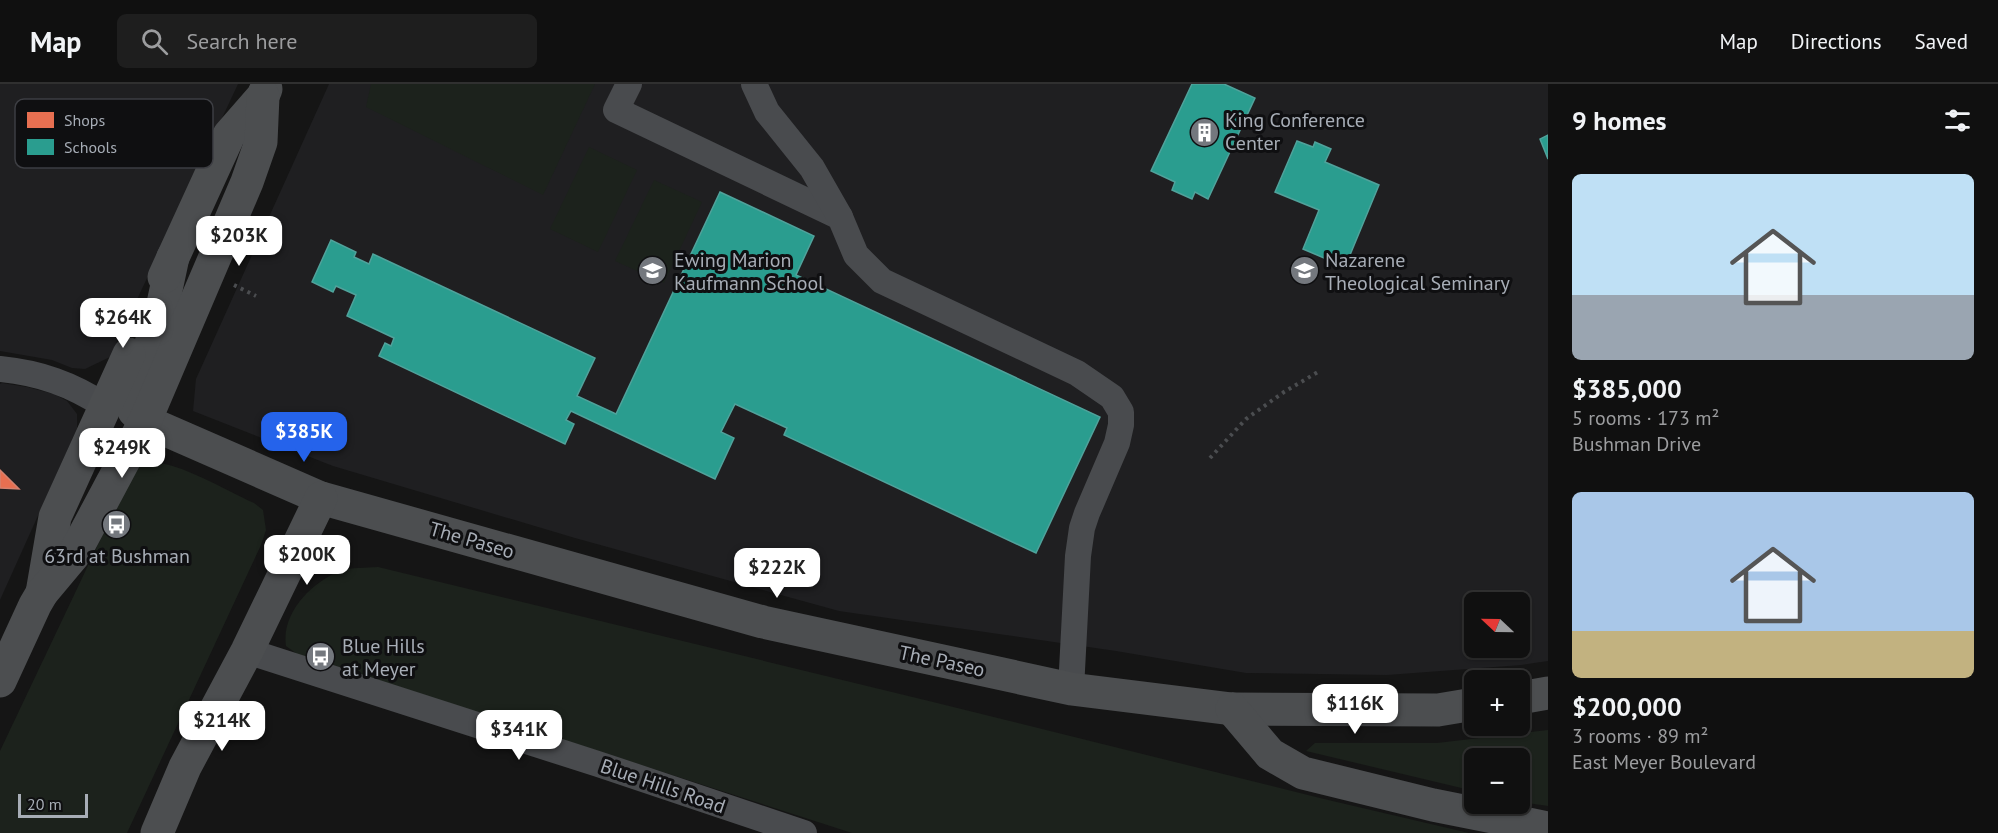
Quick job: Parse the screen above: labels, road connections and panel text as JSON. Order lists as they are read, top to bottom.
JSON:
{
  "streets": {
    "main road": ["The Paseo"],
    "street": ["Blue Hills Road"]
  },
  "places": {
    "building": ["King Conference Center"],
    "school or university": ["Ewing Marion Kaufmann School", "Nazarene Theological Seminary"],
    "bus stop": ["63rd at Bushman", "Blue Hills at Meyer"]
  },
  "legend": ["Shops", "Schools"],
  "scale_bar": "20 m",
  "north": "left",
  "page": {
    "header": "Map",
    "search": "Search here",
    "nav": ["Map", "Directions", "Saved"],
    "heading": "9 homes",
    "list": [
      {
        "name": "$385,000",
        "note": "5 rooms · 173 m² · Bushman Drive"
      },
      {
        "name": "$200,000",
        "note": "3 rooms · 89 m² · East Meyer Boulevard"
      }
    ],
    "price": [
      "$203K",
      "$264K",
      "$385K",
      "$249K",
      "$200K",
      "$222K",
      "$116K",
      "$214K",
      "$341K"
    ],
    "map_buttons": ["+", "−"],
    "scale": "20 m"
  }
}
